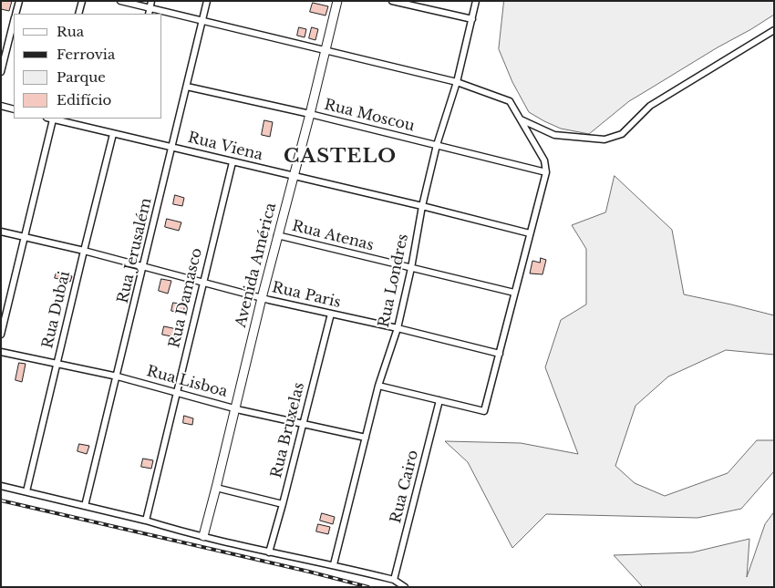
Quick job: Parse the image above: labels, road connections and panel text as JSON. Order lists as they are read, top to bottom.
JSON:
{
  "streets": {
    "street": [
      "Rua Moscou",
      "Rua Viena",
      "Rua Atenas",
      "Rua Jerusalém",
      "Avenida América",
      "Rua Londres",
      "Rua Paris",
      "Rua Damasco",
      "Rua Dubai",
      "Rua Lisboa",
      "Rua Bruxelas",
      "Rua Cairo"
    ]
  },
  "crossings": [
    ["Rua Moscou", "Rua Jerusalém"],
    ["Rua Moscou", "Avenida América"],
    ["Rua Moscou", "Rua Londres"],
    ["Rua Viena", "Rua Jerusalém"],
    ["Rua Viena", "Avenida América"],
    ["Rua Viena", "Rua Londres"],
    ["Rua Viena", "Rua Damasco"],
    ["Rua Viena", "Rua Dubai"],
    ["Rua Atenas", "Avenida América"],
    ["Rua Atenas", "Rua Londres"],
    ["Rua Jerusalém", "Rua Paris"],
    ["Rua Jerusalém", "Rua Lisboa"],
    ["Avenida América", "Rua Paris"],
    ["Avenida América", "Rua Lisboa"],
    ["Rua Londres", "Rua Paris"],
    ["Rua Londres", "Rua Lisboa"],
    ["Rua Paris", "Rua Damasco"],
    ["Rua Paris", "Rua Dubai"],
    ["Rua Paris", "Rua Bruxelas"],
    ["Rua Damasco", "Rua Lisboa"],
    ["Rua Dubai", "Rua Lisboa"],
    ["Rua Lisboa", "Rua Bruxelas"]
  ],
  "districts": ["CASTELO"],
  "legend": [
    "Rua",
    "Ferrovia",
    "Parque",
    "Edifício"
  ]
}
